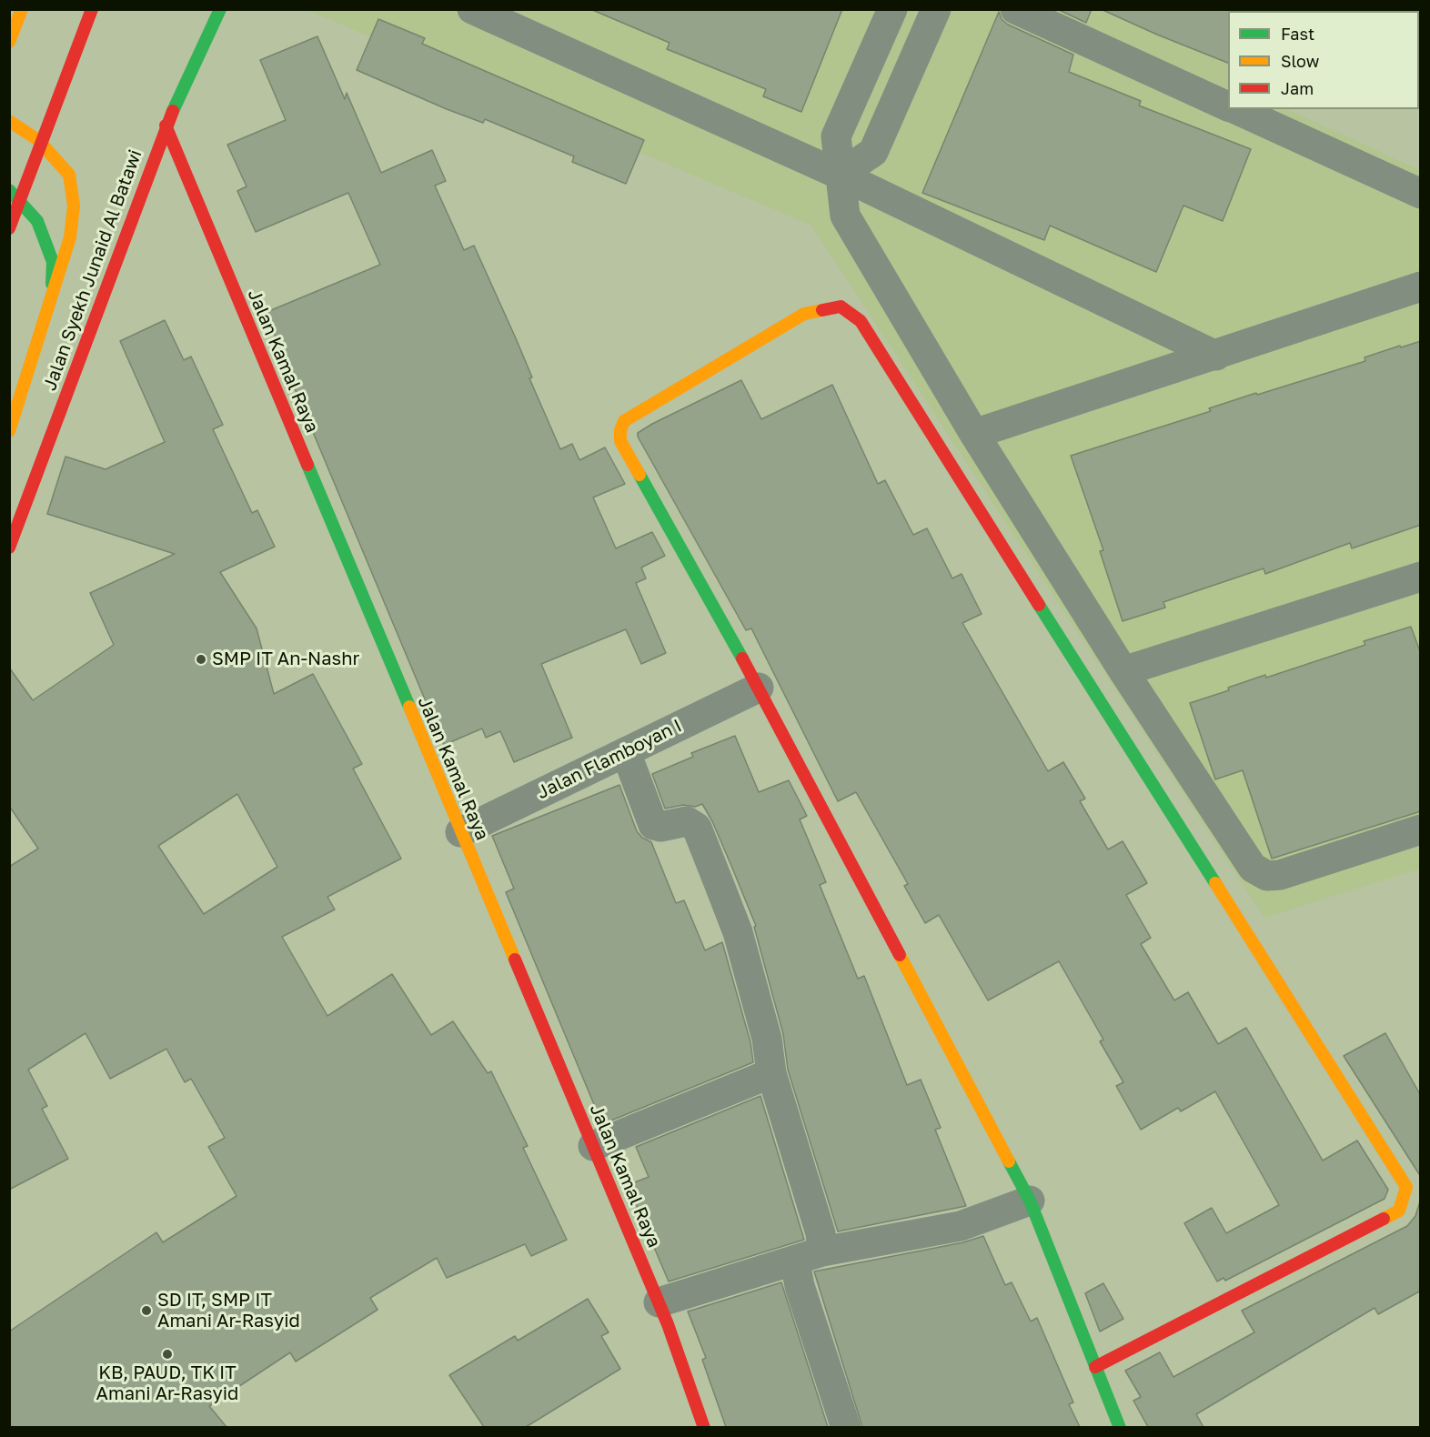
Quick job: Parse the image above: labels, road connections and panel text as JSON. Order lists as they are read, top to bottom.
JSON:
{
  "streets": {
    "main road": ["Jalan Syekh Junaid Al Batawi", "Jalan Kamal Raya"],
    "street": ["Jalan Flamboyan I"]
  },
  "crossings": [
    ["Jalan Syekh Junaid Al Batawi", "Jalan Kamal Raya"],
    ["Jalan Kamal Raya", "Jalan Flamboyan I"]
  ],
  "places": ["SMP IT An-Nashr", "SD IT, SMP IT Amani Ar-Rasyid", "KB, PAUD, TK IT Amani Ar-Rasyid"],
  "legend": ["Fast", "Slow", "Jam"]
}
